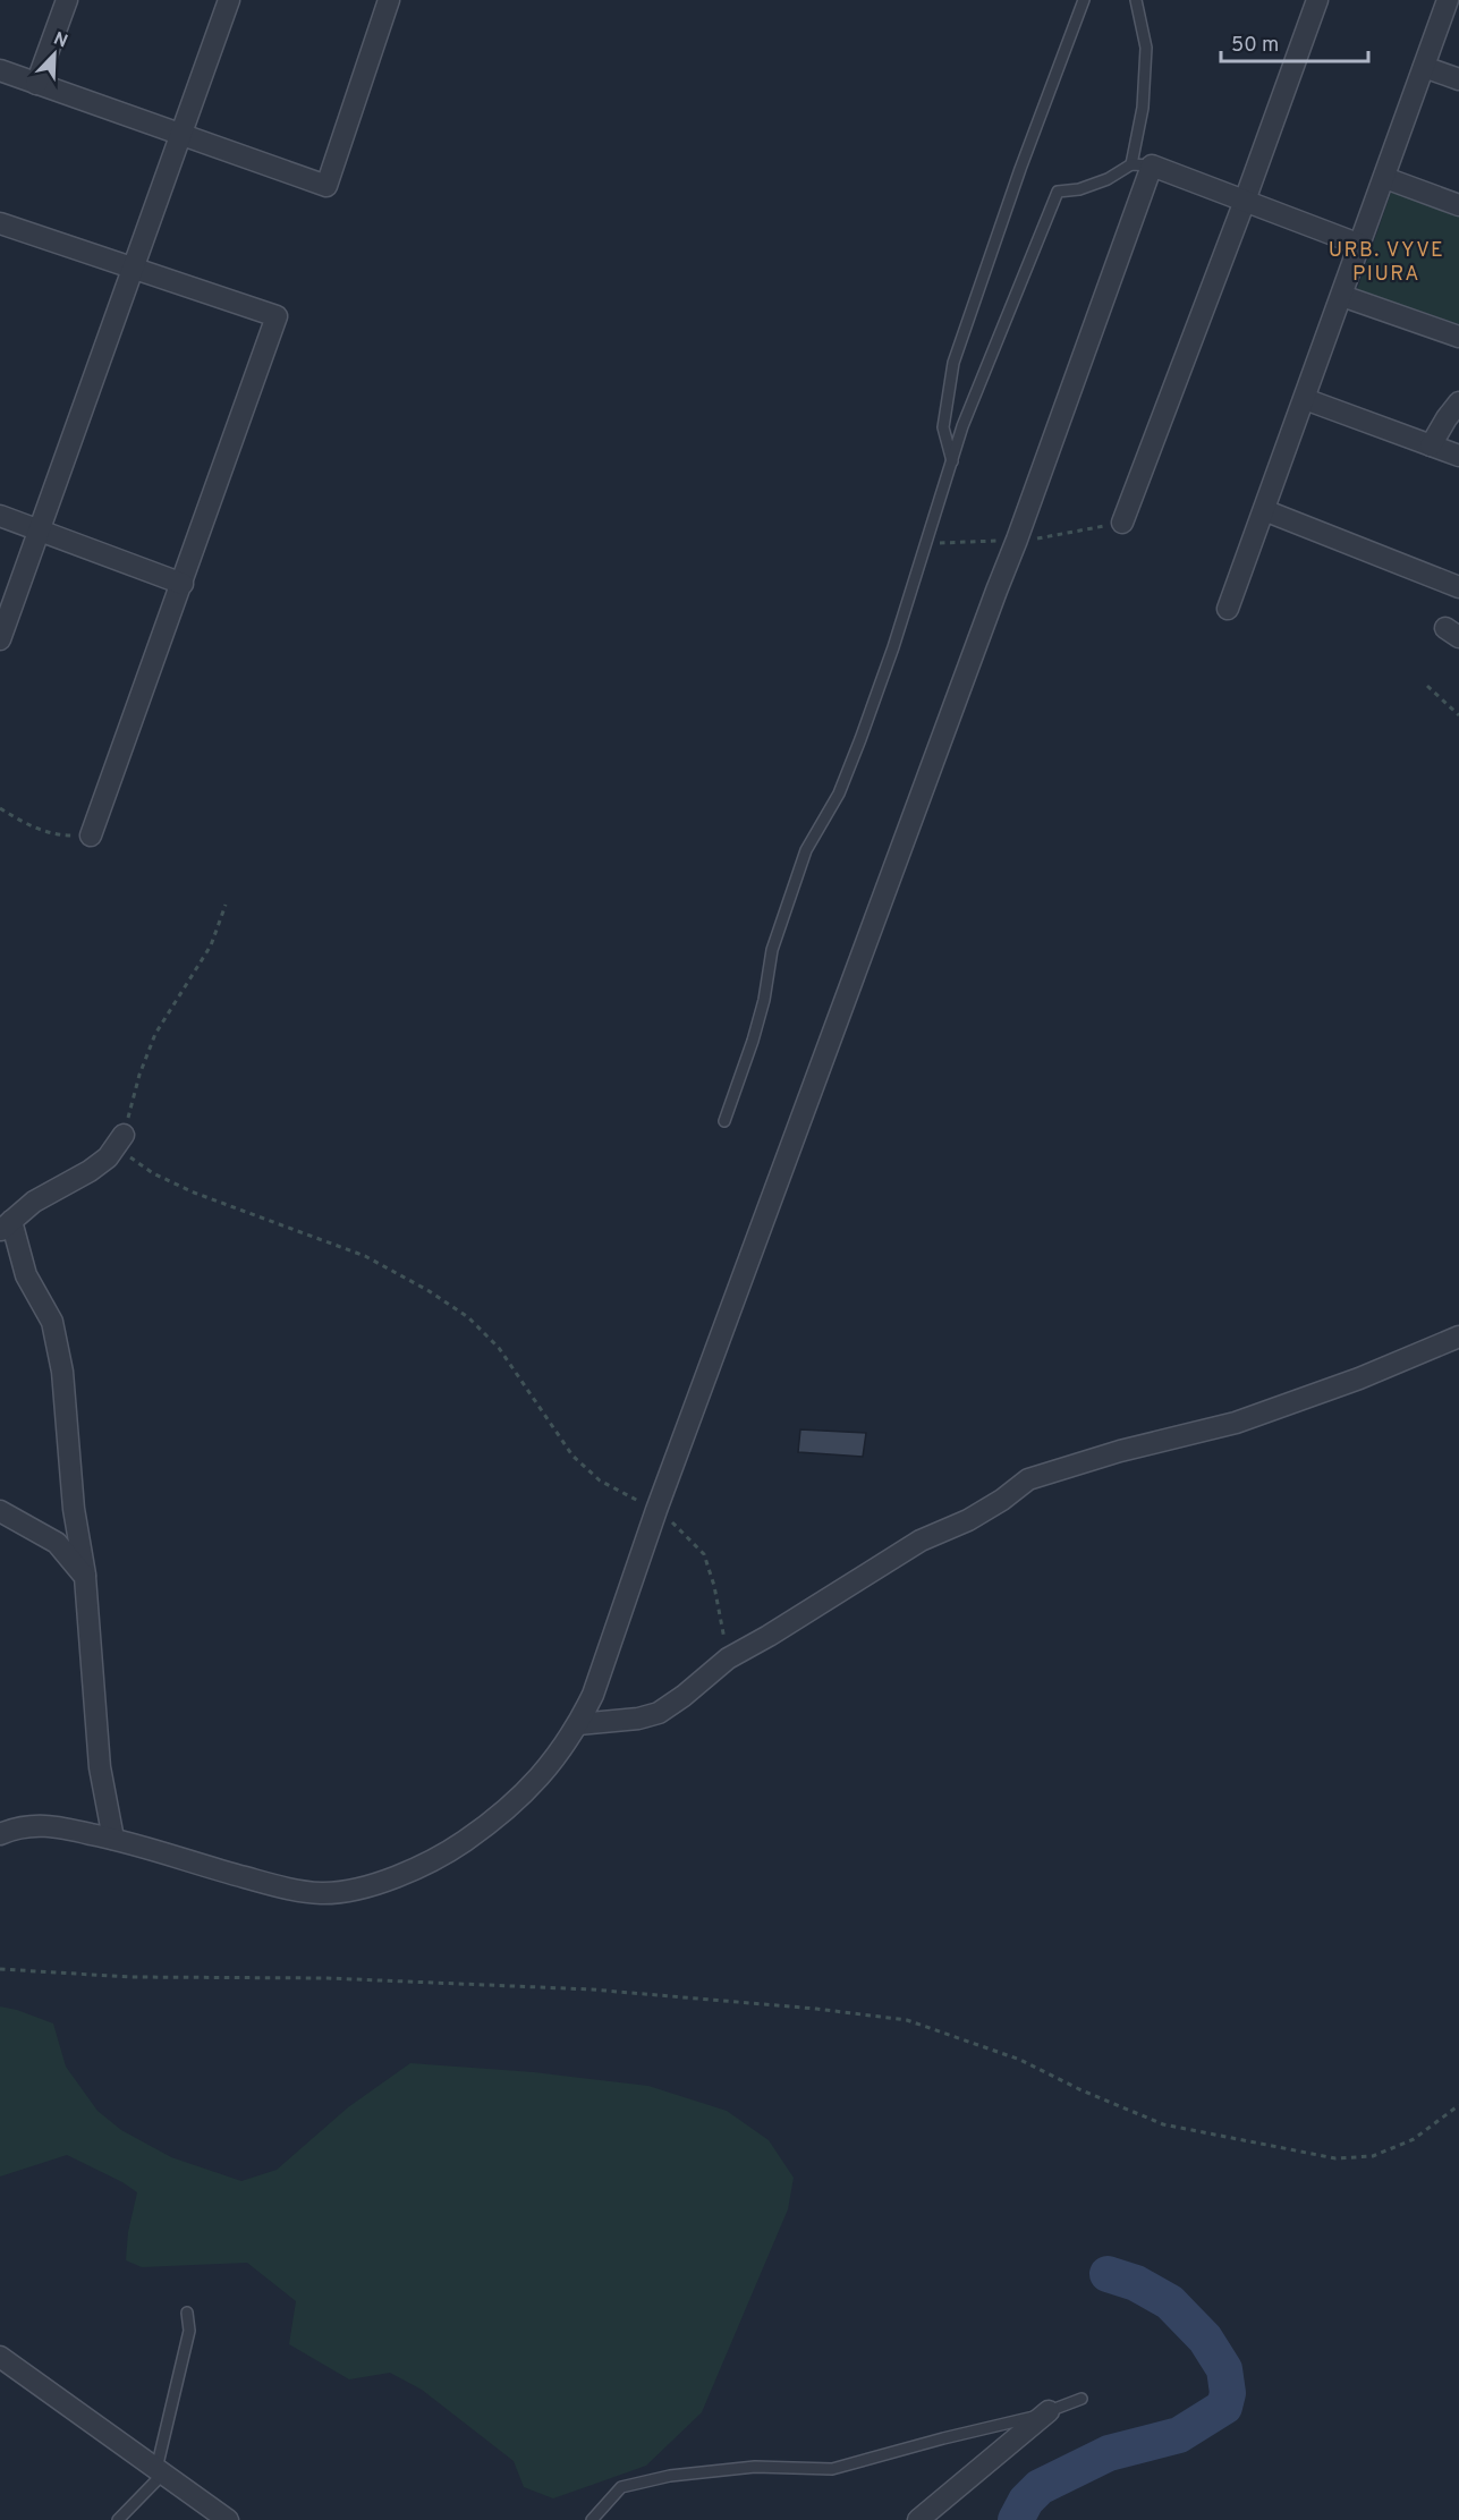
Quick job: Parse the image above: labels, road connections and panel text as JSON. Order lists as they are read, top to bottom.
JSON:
{
  "districts": ["URB. VYVE PIURA"],
  "scale_bar": "50 m",
  "north": "top right"
}
